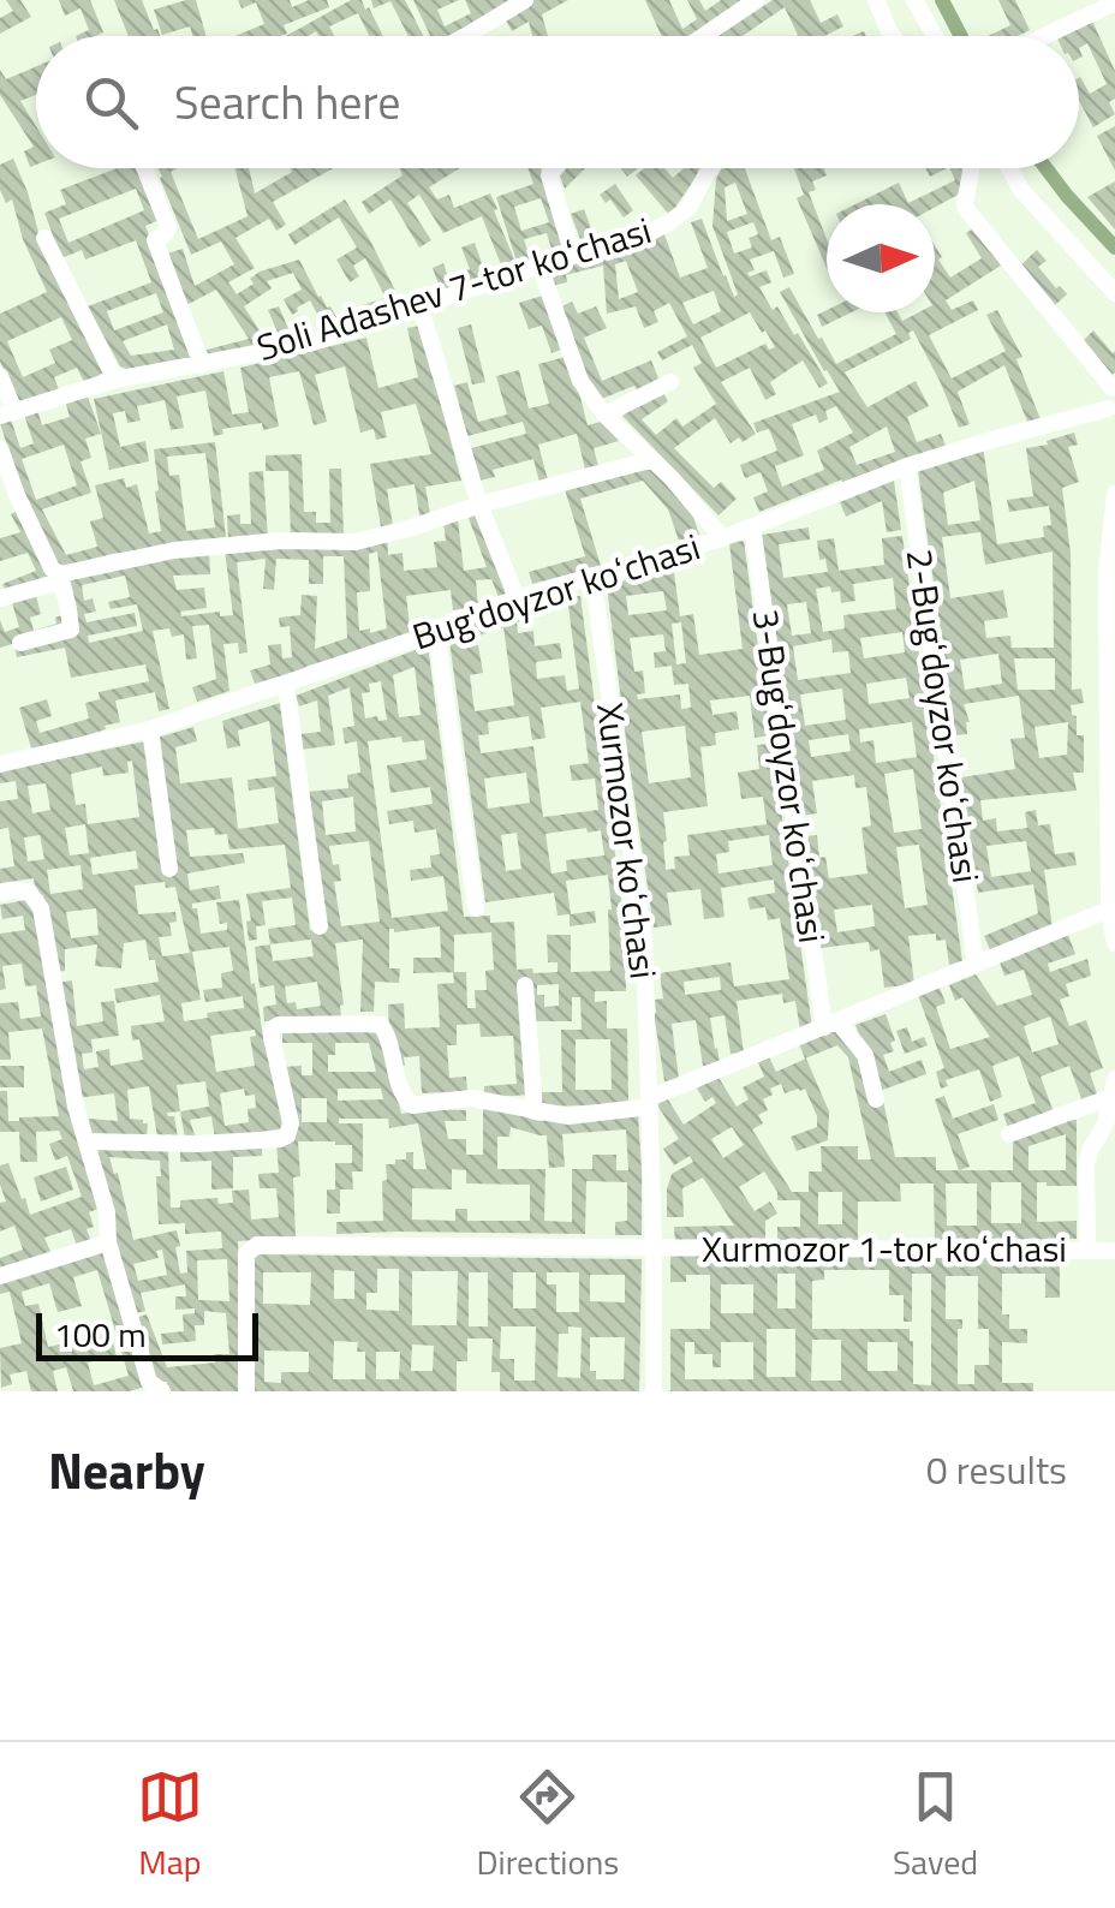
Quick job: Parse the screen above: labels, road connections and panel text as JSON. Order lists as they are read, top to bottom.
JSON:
{
  "streets": {
    "street": [
      "Soli Adashev 7-tor koʻchasi",
      "Bug'doyzor koʻchasi",
      "2-Bugʻdoyzor koʻchasi",
      "3-Bugʻdoyzor koʻchasi",
      "Xurmozor koʻchasi",
      "Xurmozor 1-tor koʻchasi"
    ]
  },
  "crossings": [
    ["Bug'doyzor koʻchasi", "2-Bugʻdoyzor koʻchasi"],
    ["Bug'doyzor koʻchasi", "3-Bugʻdoyzor koʻchasi"],
    ["Bug'doyzor koʻchasi", "Xurmozor koʻchasi"],
    ["Xurmozor koʻchasi", "Xurmozor 1-tor koʻchasi"]
  ],
  "scale_bar": "100 m",
  "north": "right",
  "page": {
    "search": "Search here",
    "scale": "100 m",
    "heading": ["Nearby", "0 results"],
    "nav": ["Map", "Directions", "Saved"]
  }
}
